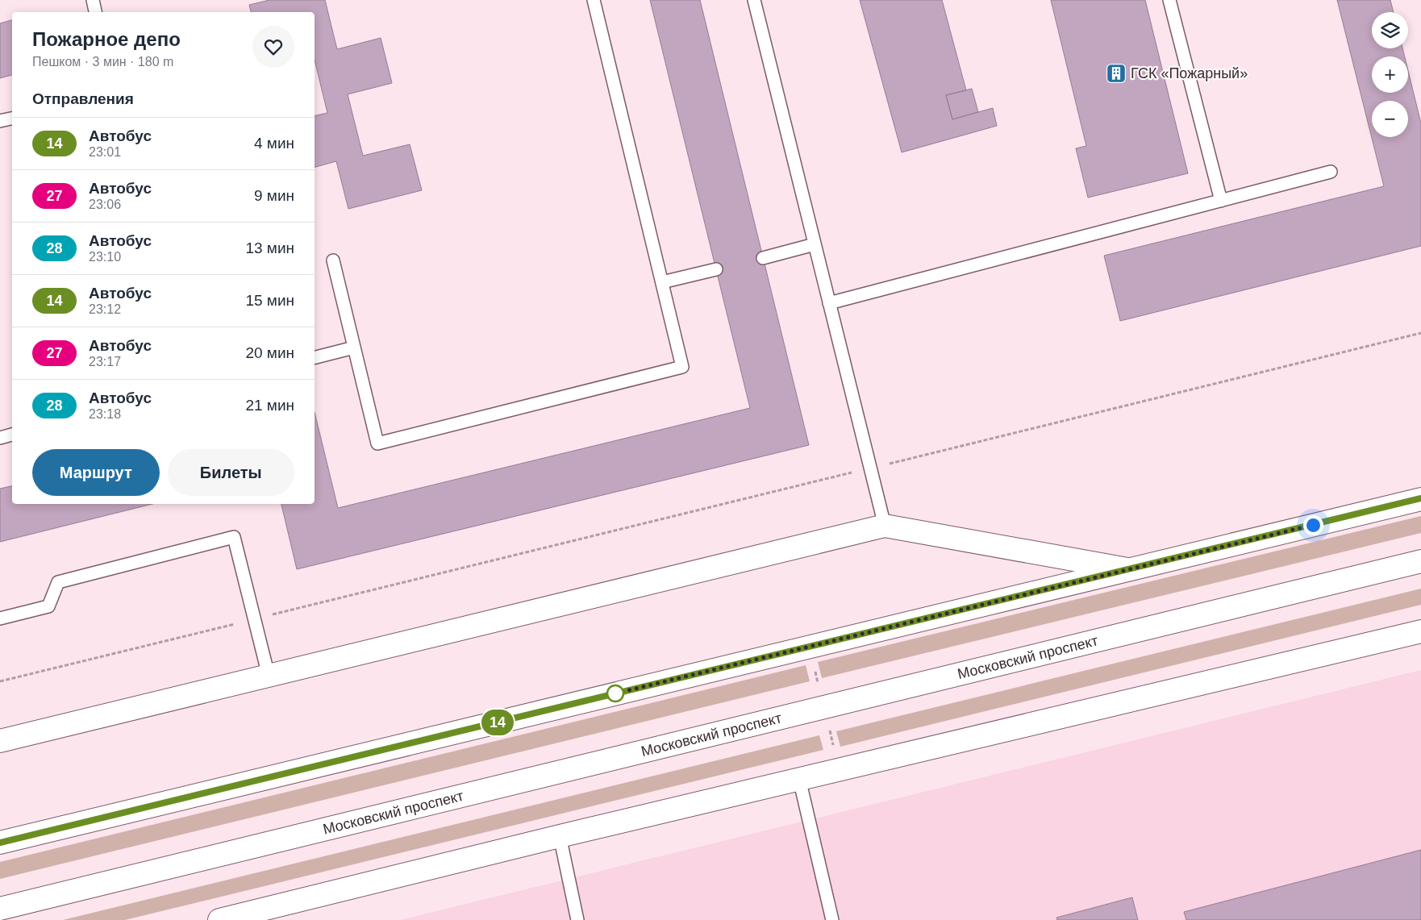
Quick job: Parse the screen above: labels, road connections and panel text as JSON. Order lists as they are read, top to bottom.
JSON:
{
  "streets": {
    "main road": ["Московский проспект"]
  },
  "places": {
    "building": ["ГСК «Пожарный»"]
  },
  "lines": ["bus line 14"],
  "page": {
    "on_map": "14",
    "map_buttons": ["+", "−"],
    "heading": [
      ["Пожарное депо", "Пешком · 3 мин · 180 m"],
      "Отправления"
    ],
    "list": [
      {
        "mark": "14",
        "name": "Автобус",
        "note": "23:01",
        "value": "4 мин"
      },
      {
        "mark": "27",
        "name": "Автобус",
        "note": "23:06",
        "value": "9 мин"
      },
      {
        "mark": "28",
        "name": "Автобус",
        "note": "23:10",
        "value": "13 мин"
      },
      {
        "mark": "14",
        "name": "Автобус",
        "note": "23:12",
        "value": "15 мин"
      },
      {
        "mark": "27",
        "name": "Автобус",
        "note": "23:17",
        "value": "20 мин"
      },
      {
        "mark": "28",
        "name": "Автобус",
        "note": "23:18",
        "value": "21 мин"
      }
    ],
    "buttons": ["Маршрут", "Билеты"]
  }
}
